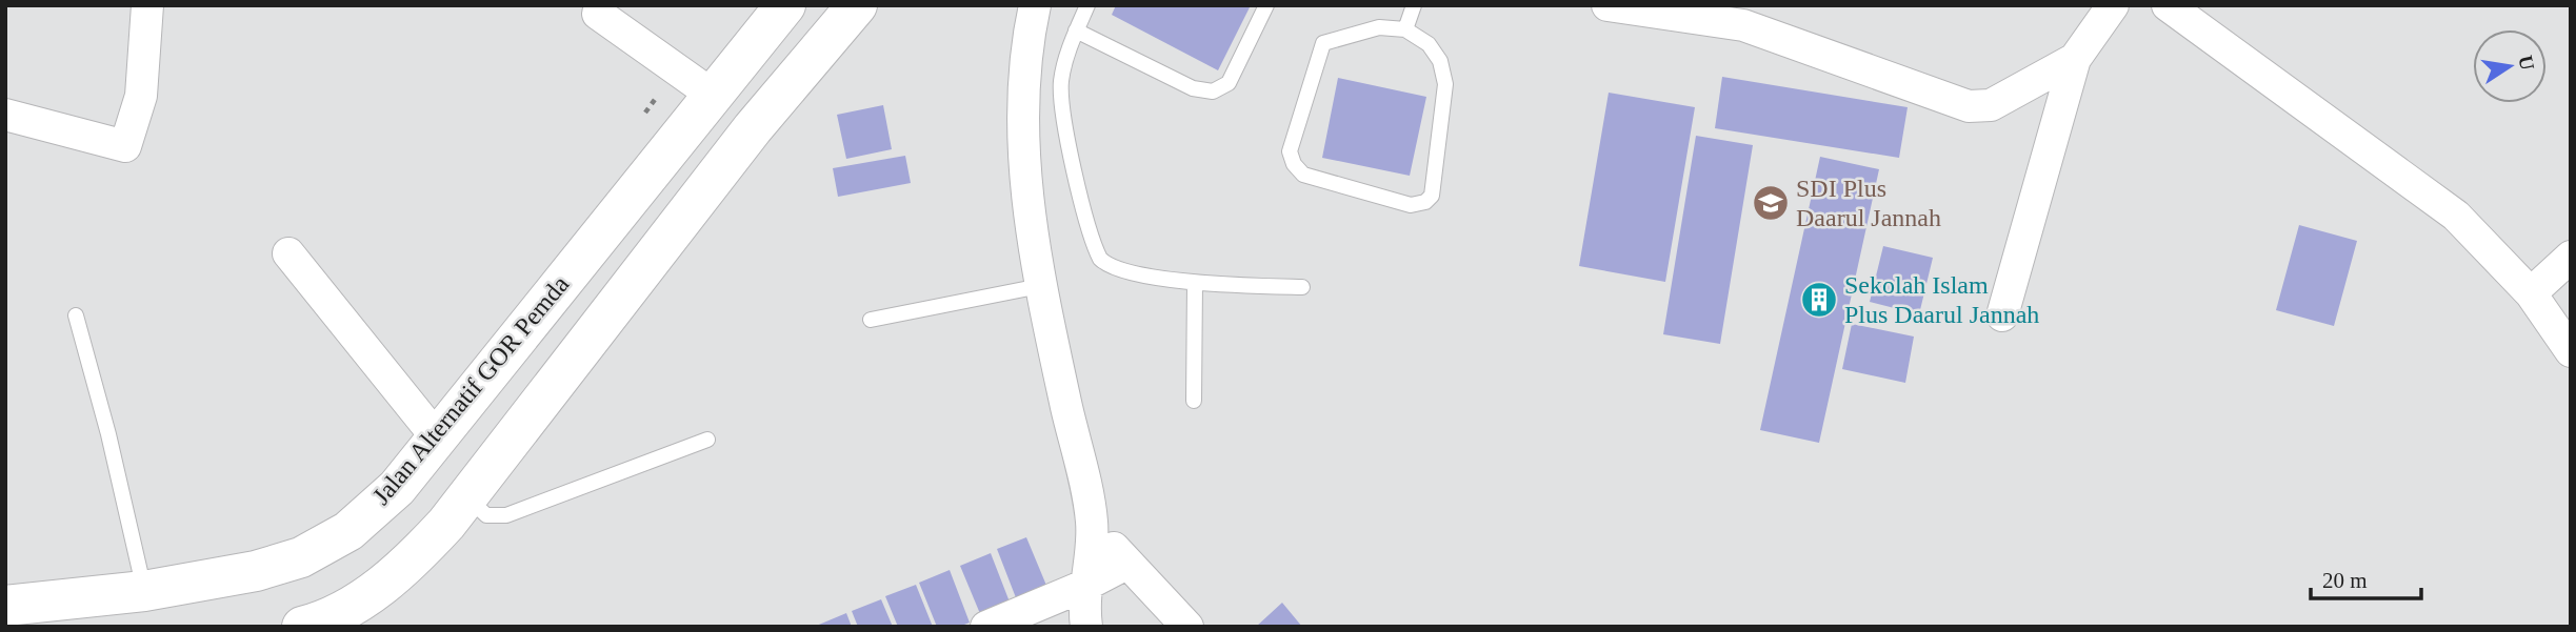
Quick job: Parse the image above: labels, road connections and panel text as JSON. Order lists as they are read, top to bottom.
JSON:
{
  "streets": {
    "main road": ["Jalan Alternatif GOR Pemda"]
  },
  "places": {
    "school or university": ["SDI Plus Daarul Jannah"],
    "building": ["Sekolah Islam Plus Daarul Jannah"]
  },
  "scale_bar": "20 m",
  "north": "right"
}
